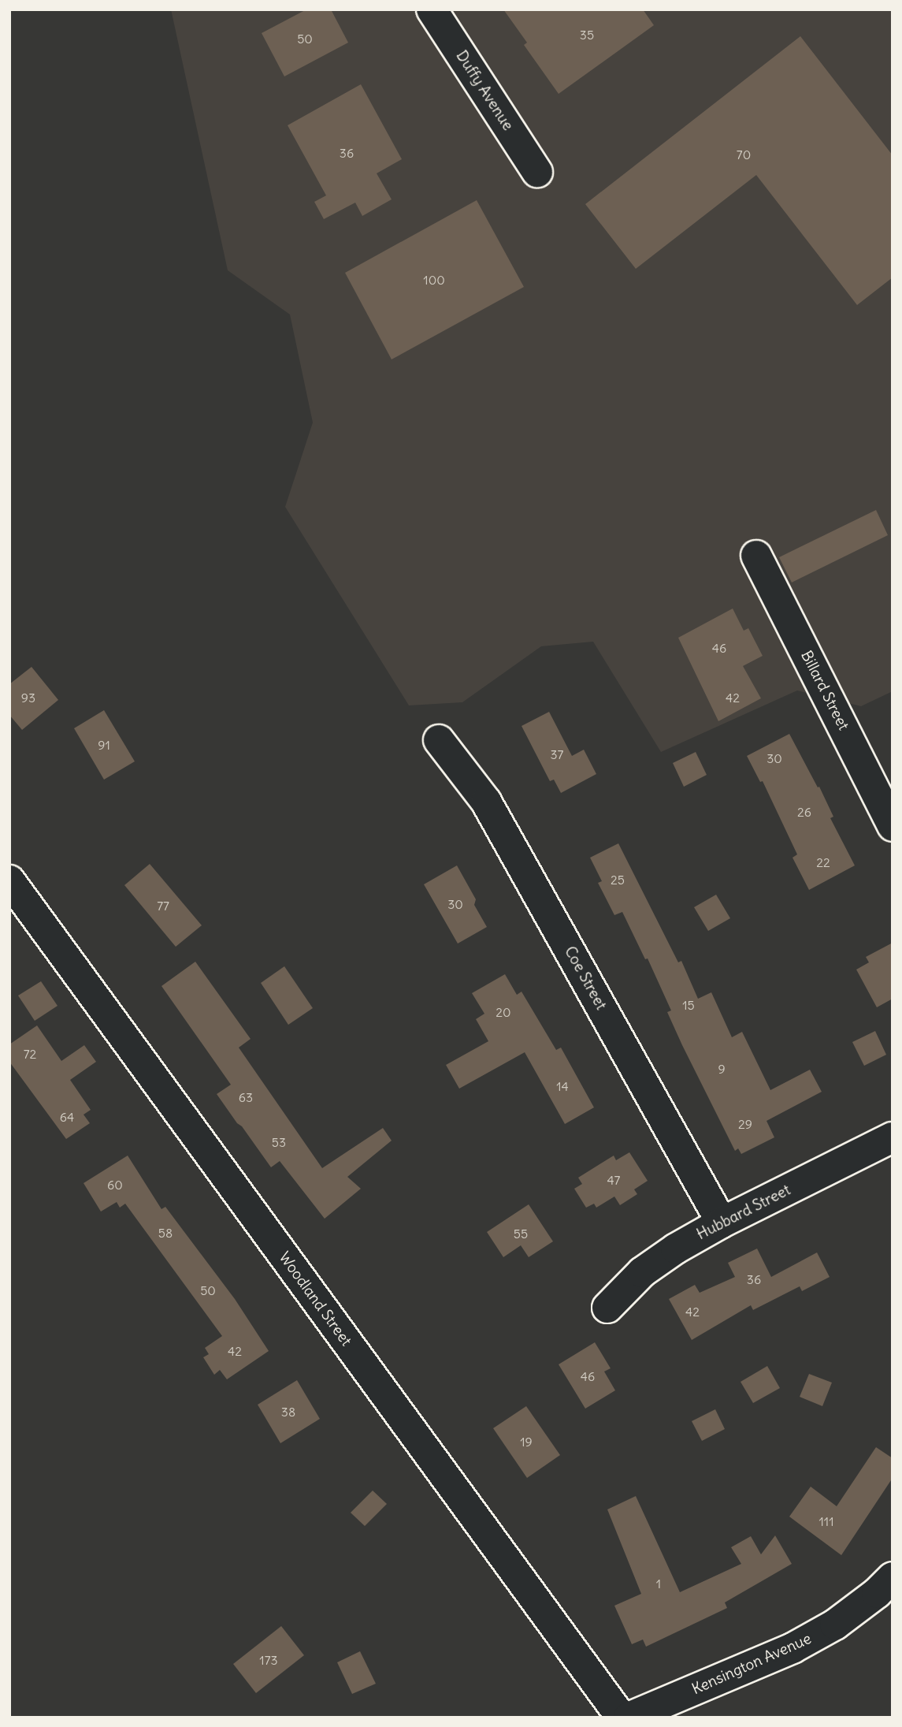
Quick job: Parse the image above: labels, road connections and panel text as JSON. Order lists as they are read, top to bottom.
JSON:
{
  "streets": {
    "street": [
      "Duffy Avenue",
      "Billard Street",
      "Coe Street",
      "Hubbard Street",
      "Woodland Street",
      "Kensington Avenue"
    ]
  },
  "crossings": [
    ["Coe Street", "Hubbard Street"]
  ],
  "house_numbers": [
    "35",
    "50",
    "36",
    "70",
    "100",
    "46",
    "93",
    "42",
    "91",
    "37",
    "30",
    "26",
    "22",
    "25",
    "30",
    "77",
    "15",
    "20",
    "72",
    "9",
    "14",
    "63",
    "64",
    "29",
    "53",
    "47",
    "60",
    "58",
    "55",
    "36",
    "50",
    "42",
    "42",
    "46",
    "38",
    "19",
    "111",
    "1",
    "173"
  ]
}
